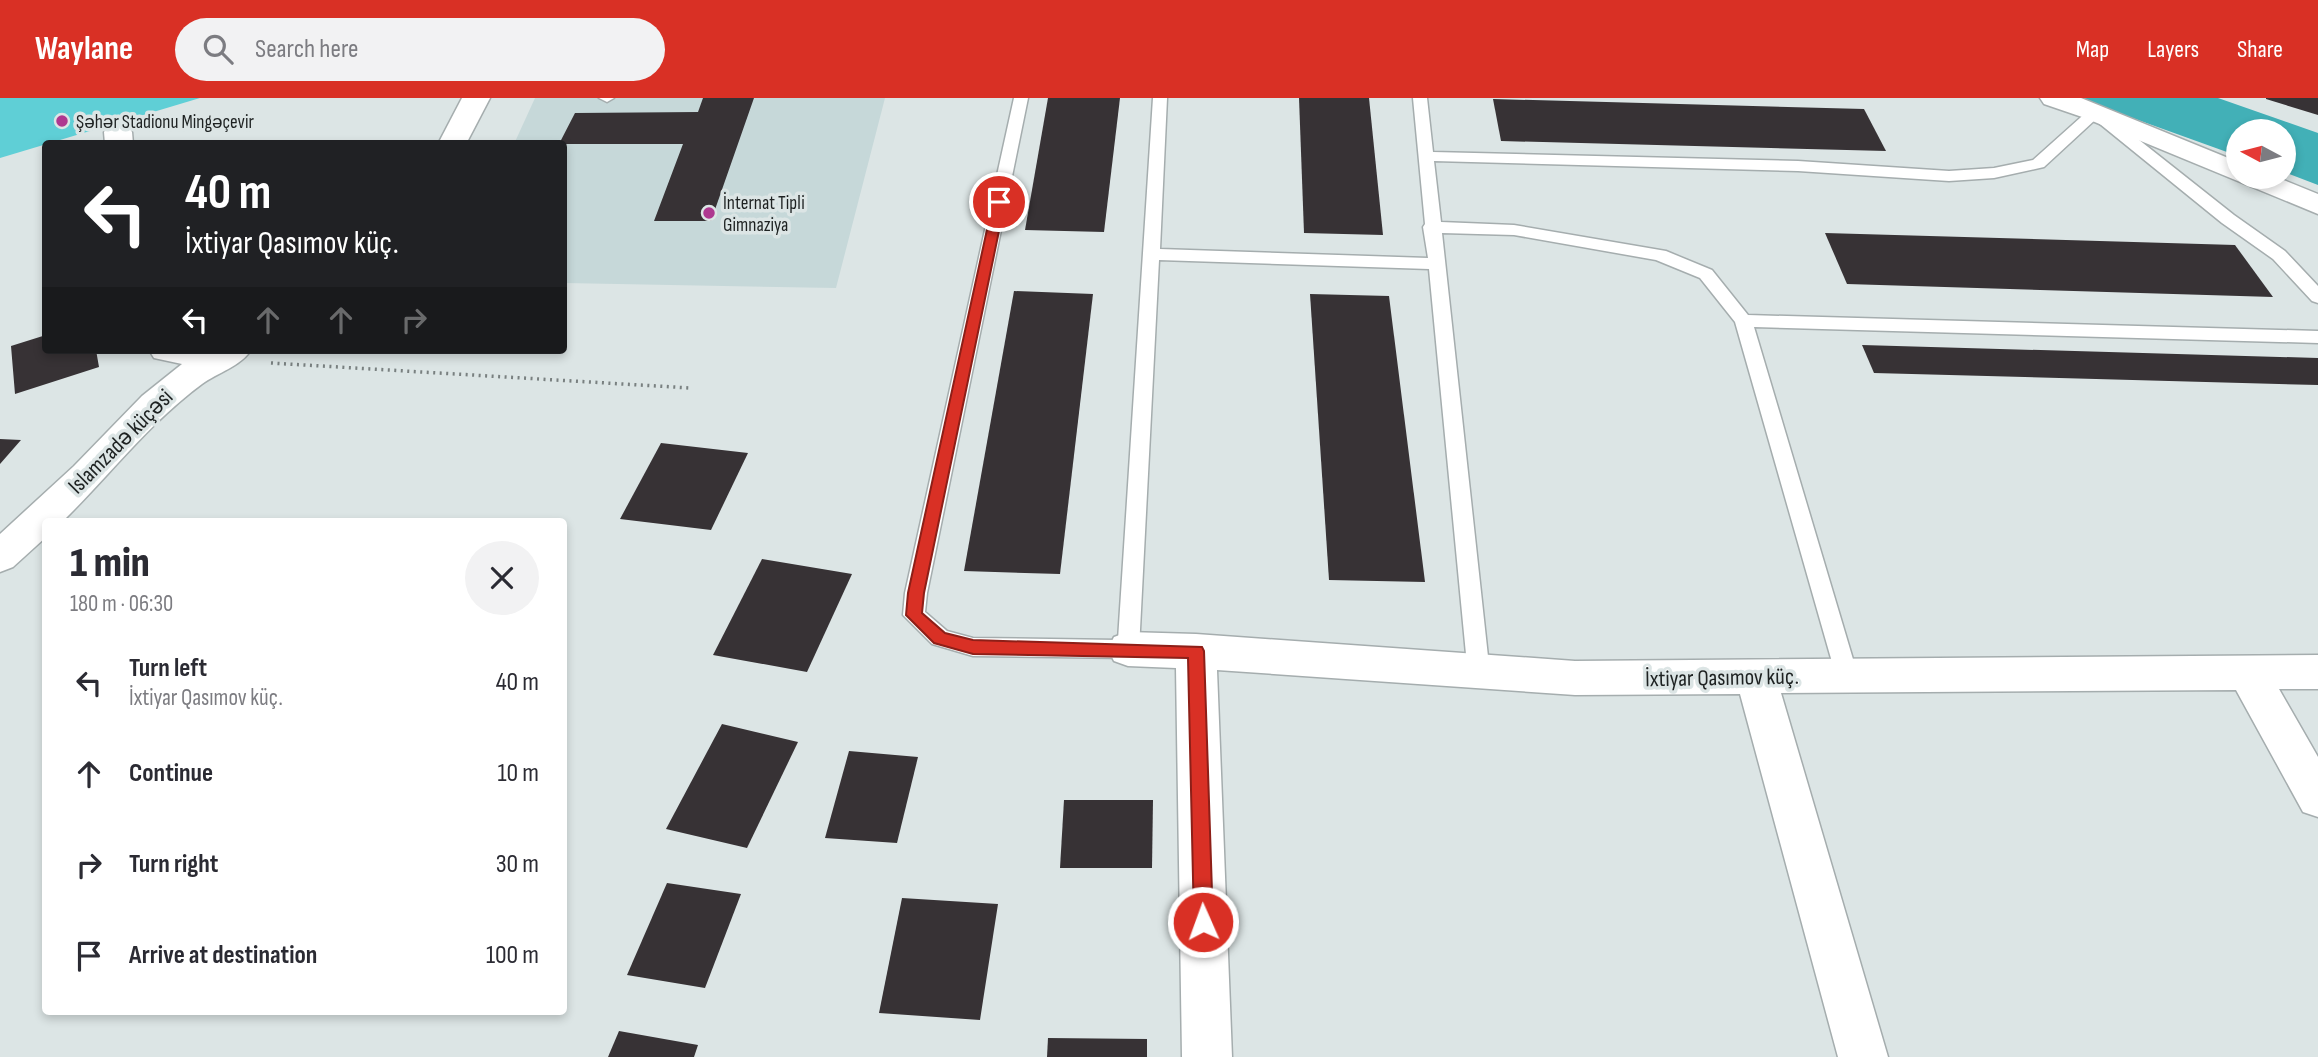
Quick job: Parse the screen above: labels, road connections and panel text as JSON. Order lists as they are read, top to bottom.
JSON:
{
  "streets": {
    "street": ["Islamzadə küçəsi", "İxtiyar Qasımov küç."]
  },
  "places": ["Şəhər Stadionu Mingəçevir", "İnternat Tipli Gimnaziya"],
  "north": "left",
  "page": {
    "header": "Waylane",
    "search": "Search here",
    "nav": ["Map", "Layers", "Share"],
    "turn": ["40 m", "İxtiyar Qasımov küç."],
    "heading": ["1 min", "180 m · 06:30"],
    "list": [
      {
        "name": "Turn left",
        "note": "İxtiyar Qasımov küç.",
        "value": "40 m"
      },
      {
        "name": "Continue",
        "value": "10 m"
      },
      {
        "name": "Turn right",
        "value": "30 m"
      },
      {
        "name": "Arrive at destination",
        "value": "100 m"
      }
    ]
  }
}
